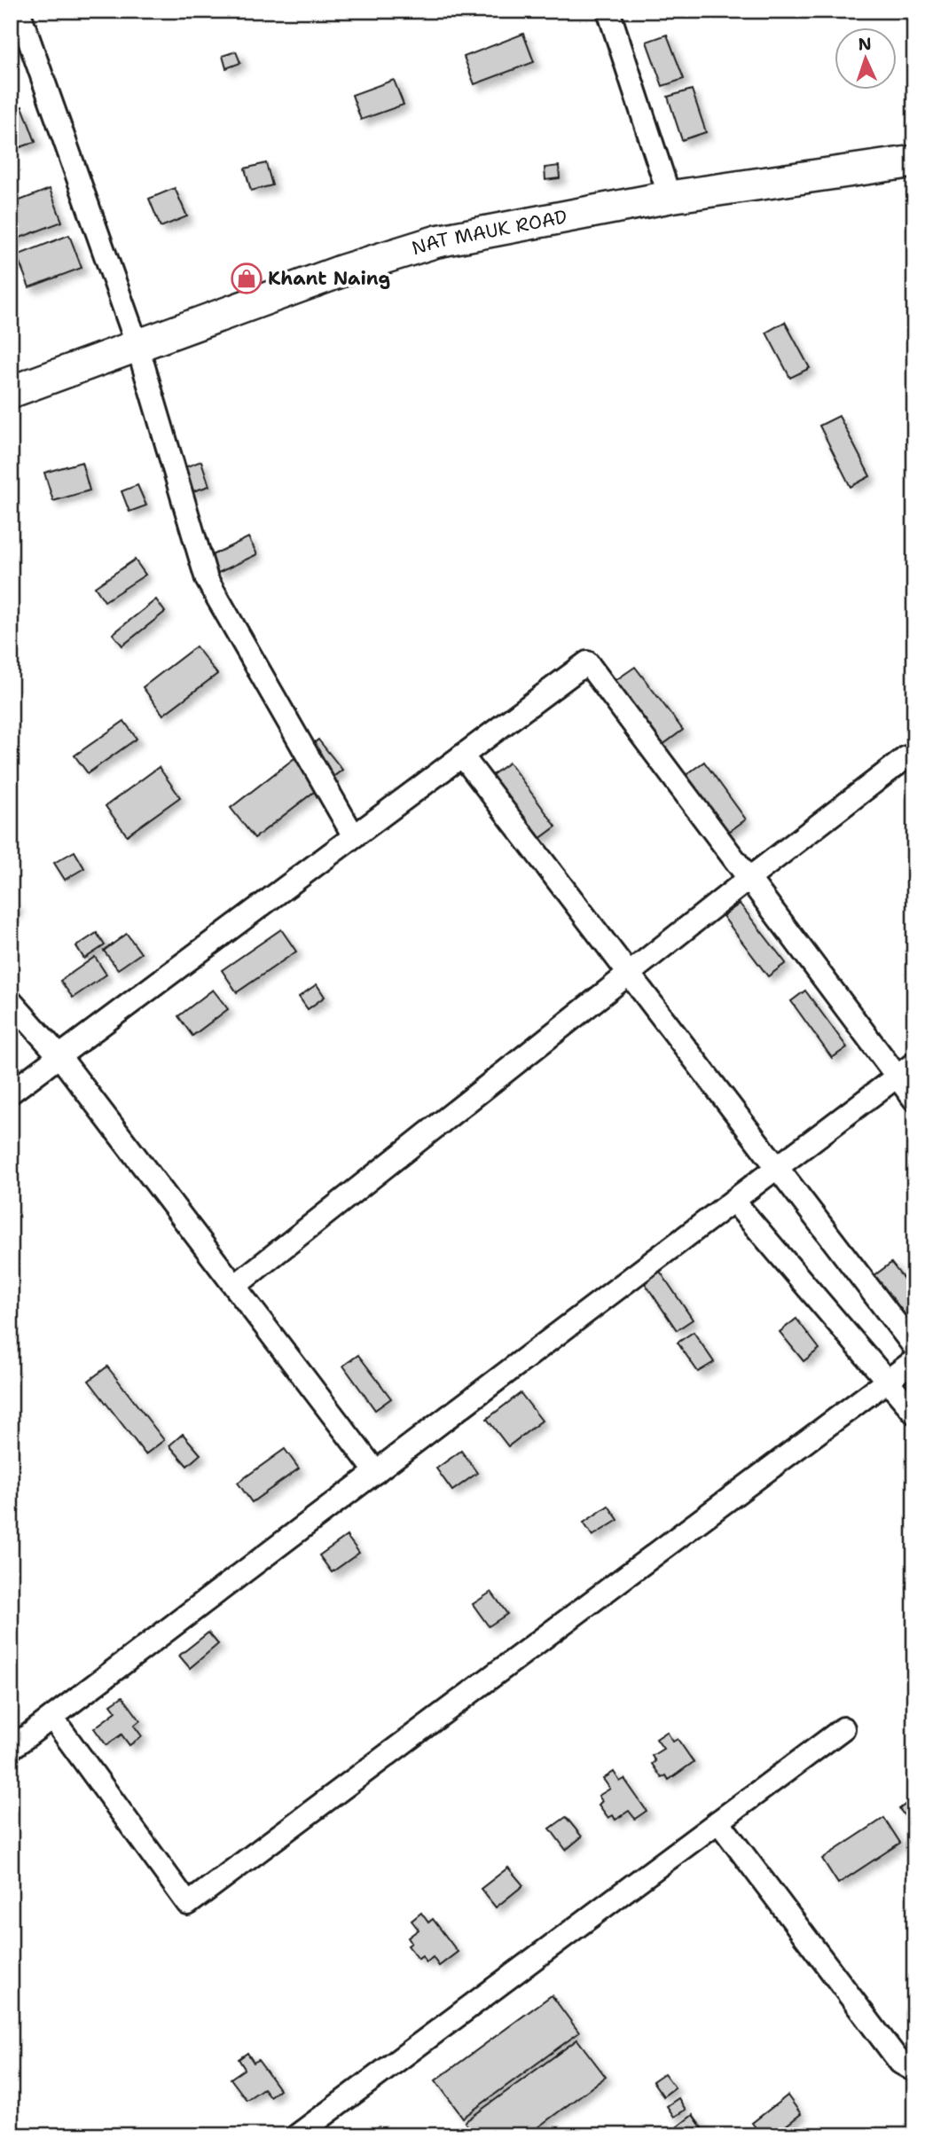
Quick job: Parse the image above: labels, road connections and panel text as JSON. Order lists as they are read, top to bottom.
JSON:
{
  "streets": {
    "highway": ["NAT MAUK ROAD"]
  },
  "places": {
    "shop": ["Khant Naing"]
  },
  "north": "top"
}
